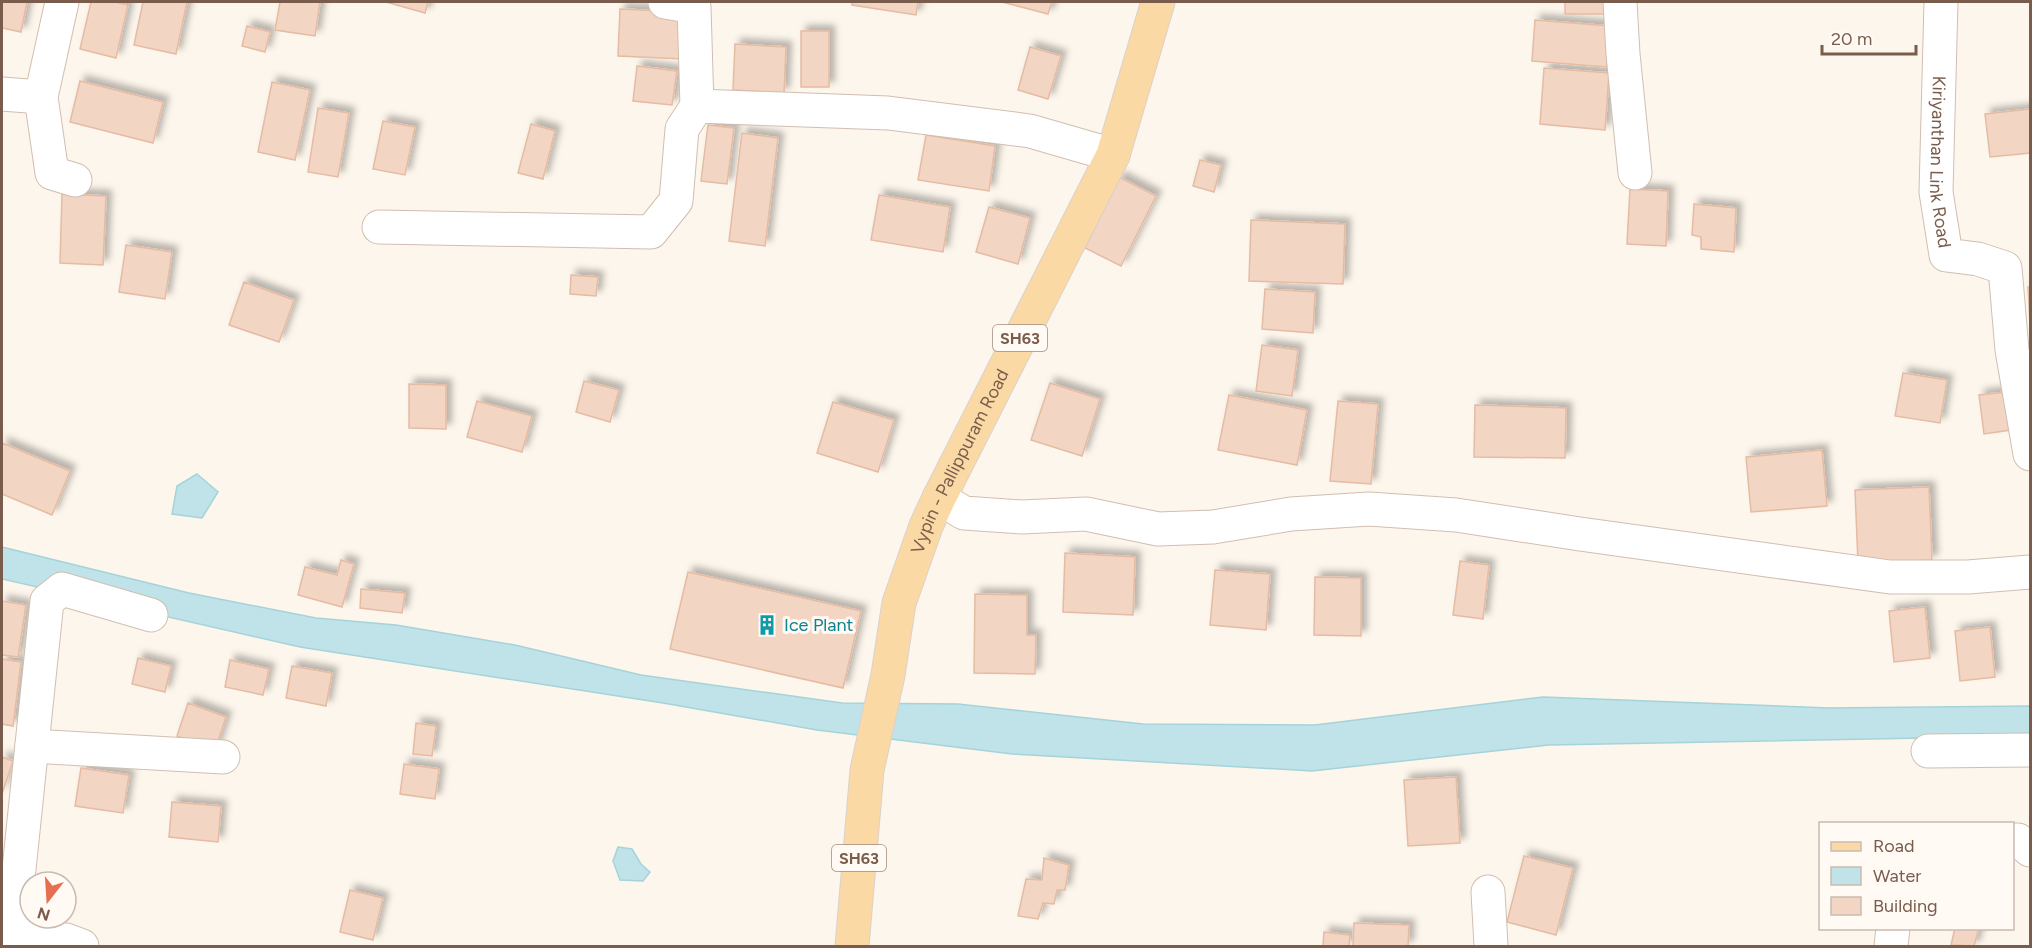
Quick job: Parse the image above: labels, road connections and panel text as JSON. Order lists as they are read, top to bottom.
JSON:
{
  "streets": {
    "main road": ["SH63", "Vypin - Pallippuram Road"],
    "street": ["Kiriyanthan Link Road"]
  },
  "places": {
    "building": ["Ice Plant"]
  },
  "legend": ["Road", "Water", "Building"],
  "scale_bar": "20 m",
  "north": "bottom"
}
